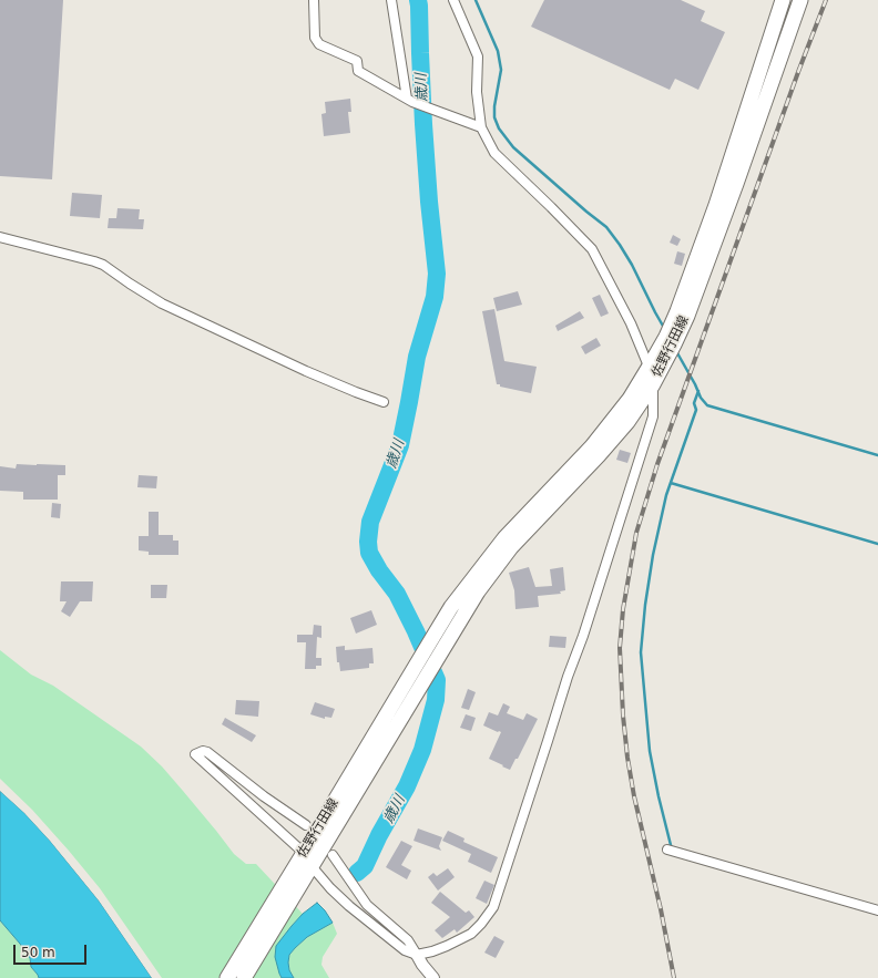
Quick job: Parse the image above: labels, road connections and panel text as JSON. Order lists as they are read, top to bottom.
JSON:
{
  "streets": {
    "main road": ["佐野行田線"]
  },
  "water": ["歳川"],
  "scale_bar": "50 m"
}
